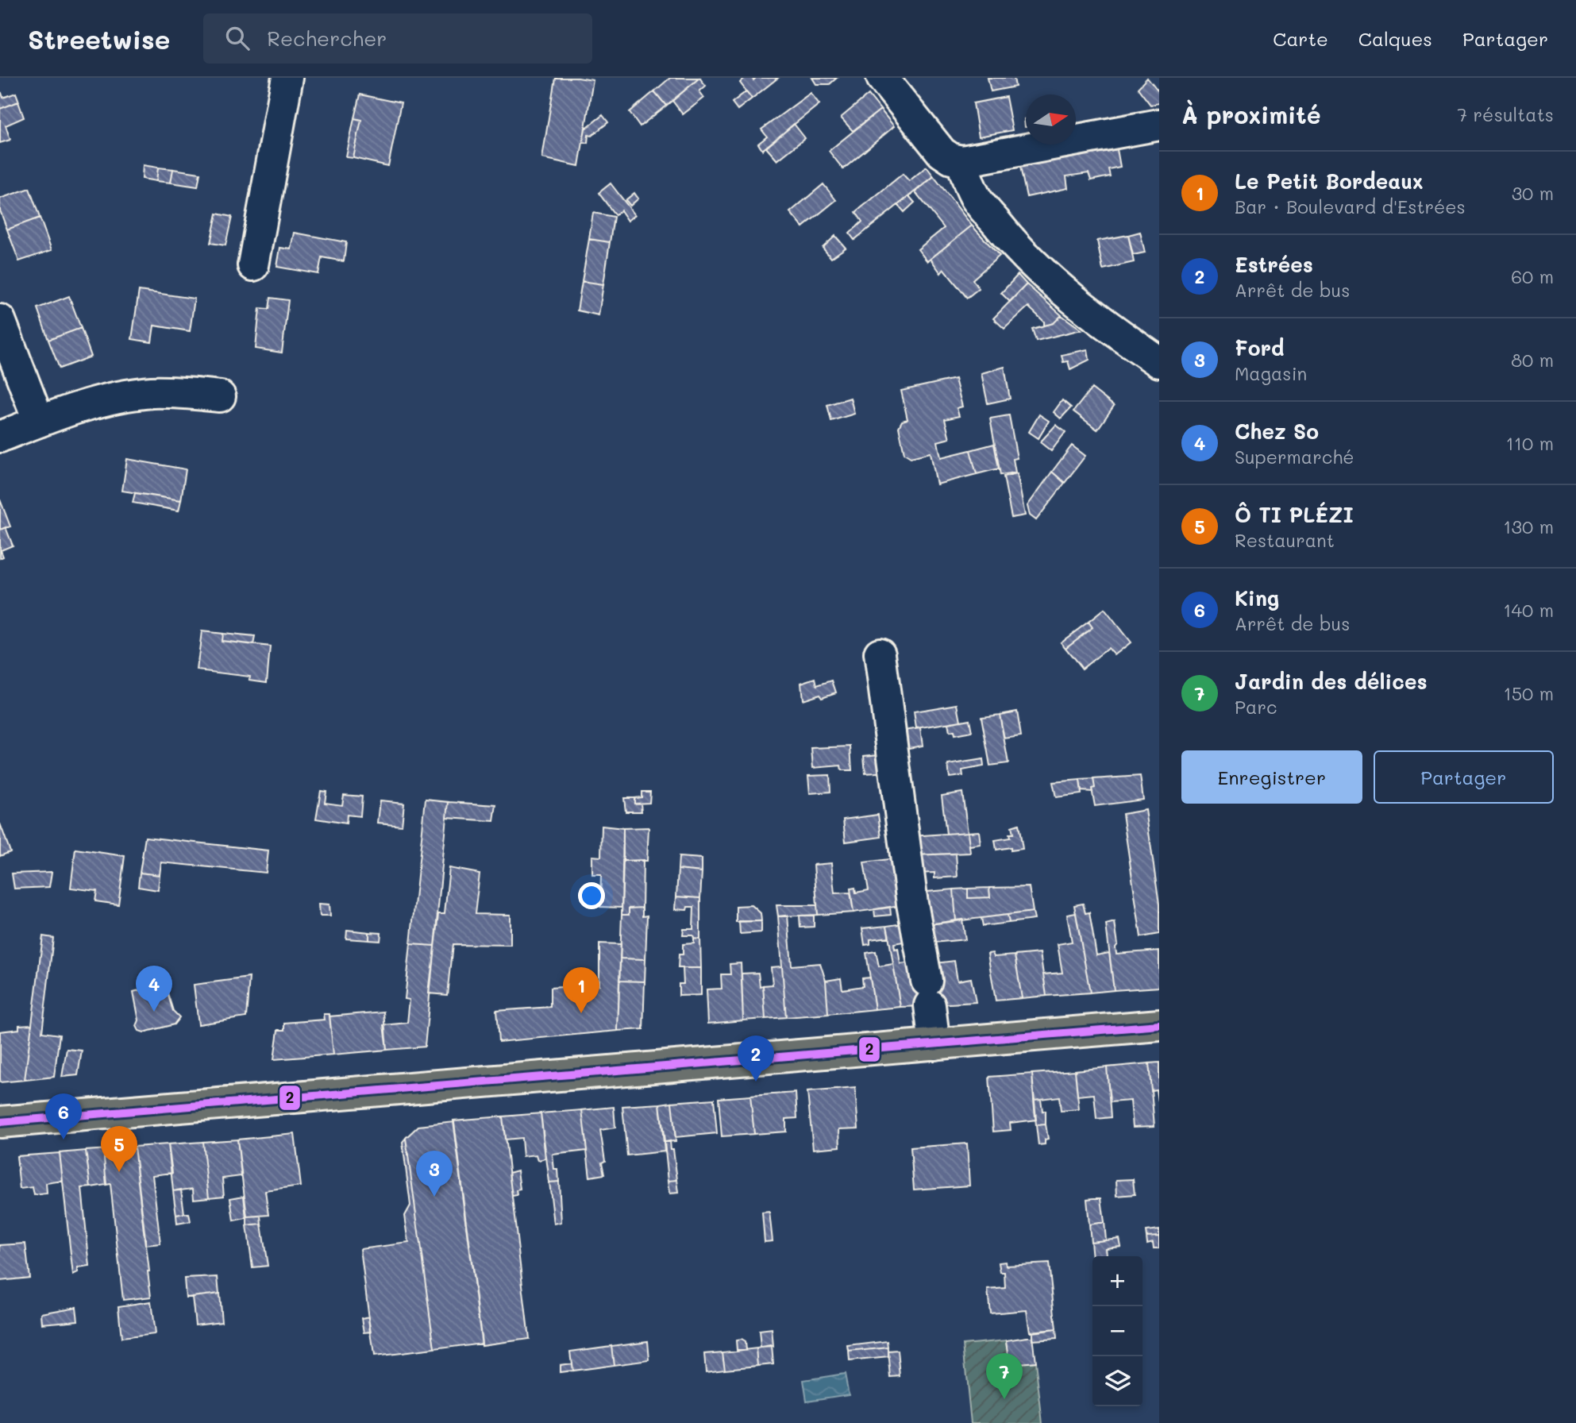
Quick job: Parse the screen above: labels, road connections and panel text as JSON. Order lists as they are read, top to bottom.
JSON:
{
  "lines": ["transit line 2"],
  "north": "right",
  "page": {
    "header": "Streetwise",
    "search": "Rechercher",
    "nav": ["Carte", "Calques", "Partager"],
    "heading": ["À proximité", "7 résultats"],
    "list": [
      {
        "mark": "1",
        "name": "Le Petit Bordeaux",
        "note": "Bar · Boulevard d'Estrées",
        "value": "30 m"
      },
      {
        "mark": "2",
        "name": "Estrées",
        "note": "Arrêt de bus",
        "value": "60 m"
      },
      {
        "mark": "3",
        "name": "Ford",
        "note": "Magasin",
        "value": "80 m"
      },
      {
        "mark": "4",
        "name": "Chez So",
        "note": "Supermarché",
        "value": "110 m"
      },
      {
        "mark": "5",
        "name": "Ô TI PLÉZI",
        "note": "Restaurant",
        "value": "130 m"
      },
      {
        "mark": "6",
        "name": "King",
        "note": "Arrêt de bus",
        "value": "140 m"
      },
      {
        "mark": "7",
        "name": "Jardin des délices",
        "note": "Parc",
        "value": "150 m"
      }
    ],
    "buttons": ["Enregistrer", "Partager"],
    "pins": [
      "4",
      "1",
      "2",
      "6",
      "5",
      "3",
      "7"
    ],
    "map_buttons": ["+", "−"]
  }
}
